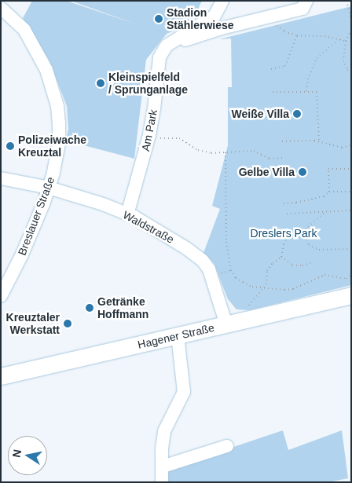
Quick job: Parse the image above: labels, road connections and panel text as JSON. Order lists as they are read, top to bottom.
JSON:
{
  "streets": {
    "main road": ["Hagener Straße"],
    "street": ["Am Park", "Breslauer Straße", "Waldstraße"]
  },
  "crossings": [
    ["Am Park", "Waldstraße"],
    ["Breslauer Straße", "Waldstraße"],
    ["Waldstraße", "Hagener Straße"]
  ],
  "parks": ["Dreslers Park"],
  "places": [
    "Stadion Stählerwiese",
    "Kleinspielfeld / Sprunganlage",
    "Weiße Villa",
    "Polizeiwache Kreuztal",
    "Gelbe Villa",
    "Getränke Hoffmann",
    "Kreuztaler Werkstatt"
  ],
  "north": "left"
}
